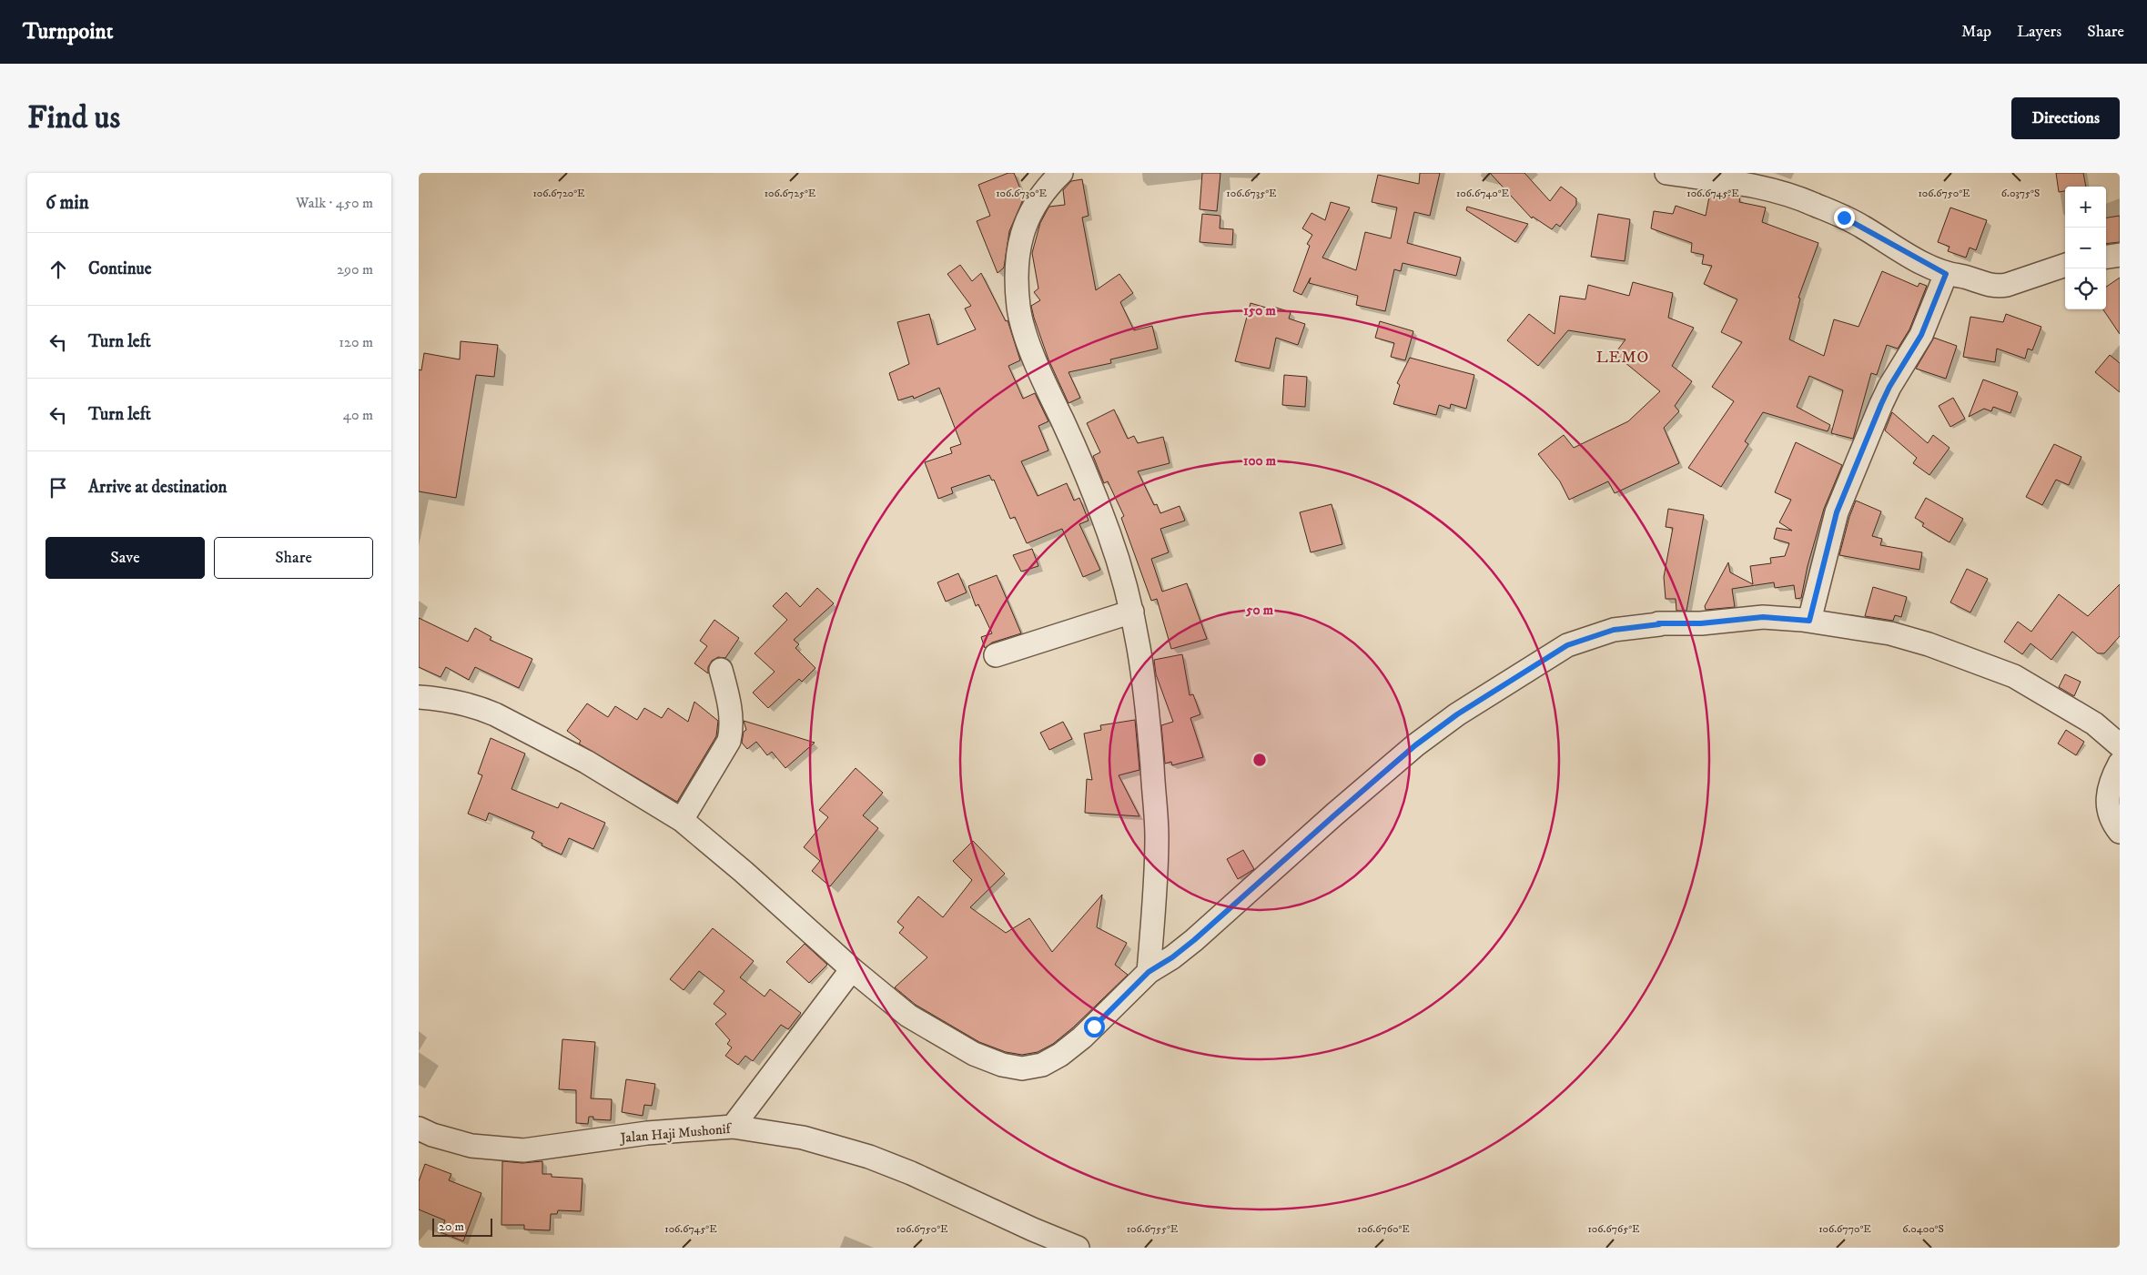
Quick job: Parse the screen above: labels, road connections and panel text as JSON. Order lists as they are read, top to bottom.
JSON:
{
  "streets": {
    "street": ["Jalan Haji Mushonif"]
  },
  "districts": ["LEMO"],
  "scale_bar": "20 m",
  "page": {
    "header": "Turnpoint",
    "nav": ["Map", "Layers", "Share"],
    "buttons": [
      "Directions",
      ["Save", "Share"]
    ],
    "title": "Find us",
    "heading": ["6 min", "Walk · 450 m"],
    "map_buttons": ["+", "−"],
    "list": [
      ["Continue", "290 m"],
      ["Turn left", "120 m"],
      ["Turn left", "40 m"],
      "Arrive at destination"
    ],
    "scale": "20 m"
  },
  "coordinates": [
    "6.0375°S",
    "106.6720°E",
    "106.6725°E",
    "106.6730°E",
    "106.6735°E",
    "106.6740°E",
    "106.6745°E",
    "106.6750°E",
    "106.6755°E",
    "106.6760°E",
    "106.6765°E",
    "106.6770°E",
    "6.0400°S"
  ],
  "rings": ["150 m", "100 m", "50 m"]
}
